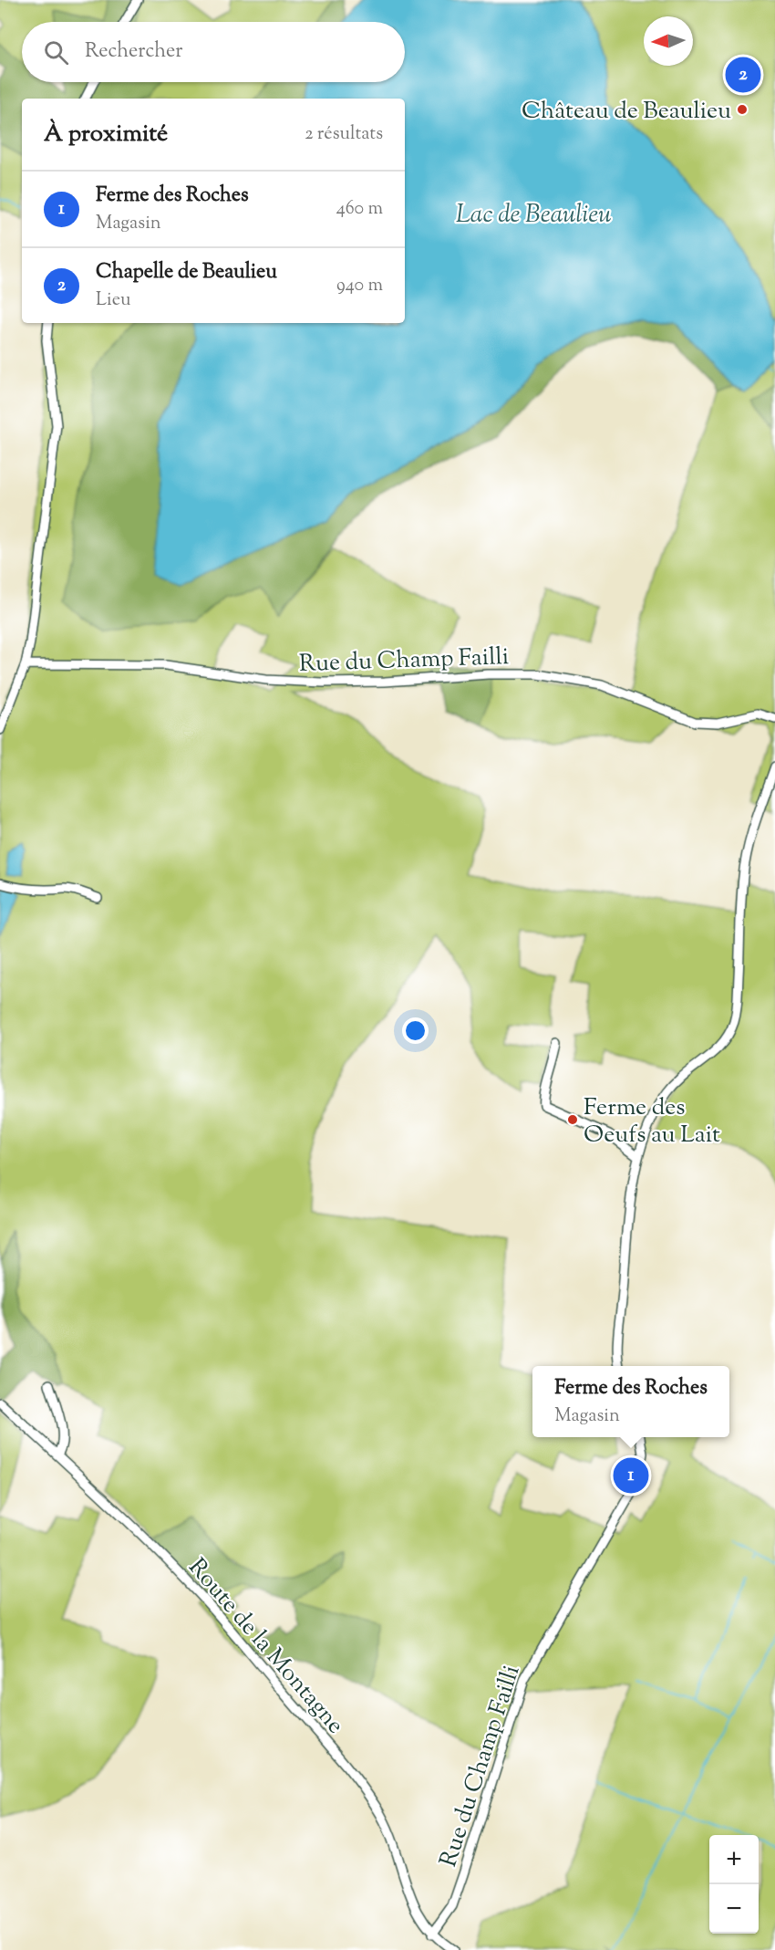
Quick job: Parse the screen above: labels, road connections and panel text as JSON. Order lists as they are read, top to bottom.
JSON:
{
  "streets": {
    "street": ["Rue du Champ Failli", "Route de la Montagne"]
  },
  "crossings": [
    ["Rue du Champ Failli", "Route de la Montagne"]
  ],
  "water": ["Lac de Beaulieu"],
  "places": ["Château de Beaulieu", "Ferme des Oeufs au Lait"],
  "north": "left",
  "page": {
    "search": "Rechercher",
    "pins": ["2", "1"],
    "heading": ["À proximité", "2 résultats"],
    "list": [
      {
        "mark": "1",
        "name": "Ferme des Roches",
        "note": "Magasin",
        "value": "460 m"
      },
      {
        "mark": "2",
        "name": "Chapelle de Beaulieu",
        "note": "Lieu",
        "value": "940 m"
      }
    ],
    "popup": ["Ferme des Roches", "Magasin"],
    "map_buttons": ["+", "−"]
  }
}
